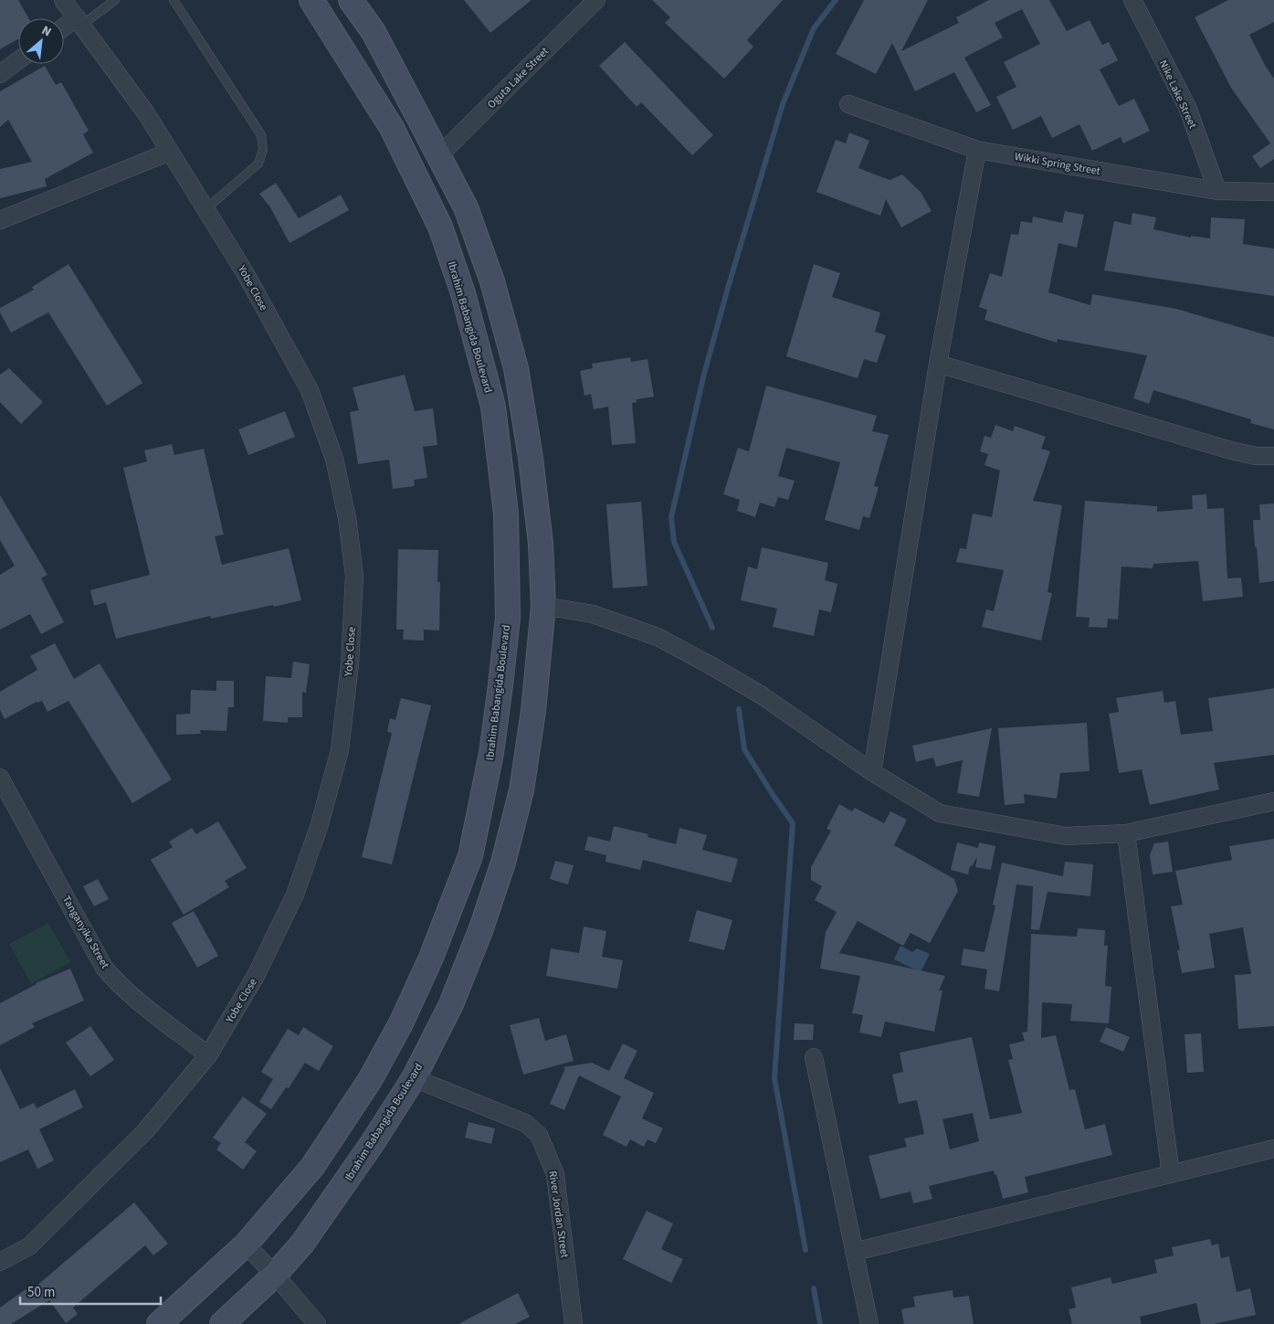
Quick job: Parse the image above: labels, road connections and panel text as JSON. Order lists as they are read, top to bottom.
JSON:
{
  "streets": {
    "street": [
      "Oguta Lake Street",
      "Nike Lake Street",
      "Wikki Spring Street",
      "Yobe Close",
      "Ibrahim Babangida Boulevard",
      "Tanganyika Street",
      "River Jordan Street"
    ]
  },
  "crossings": [
    ["Oguta Lake Street", "Ibrahim Babangida Boulevard"],
    ["Nike Lake Street", "Wikki Spring Street"],
    ["Yobe Close", "Tanganyika Street"],
    ["Ibrahim Babangida Boulevard", "River Jordan Street"]
  ],
  "scale_bar": "50 m",
  "north": "top right"
}
